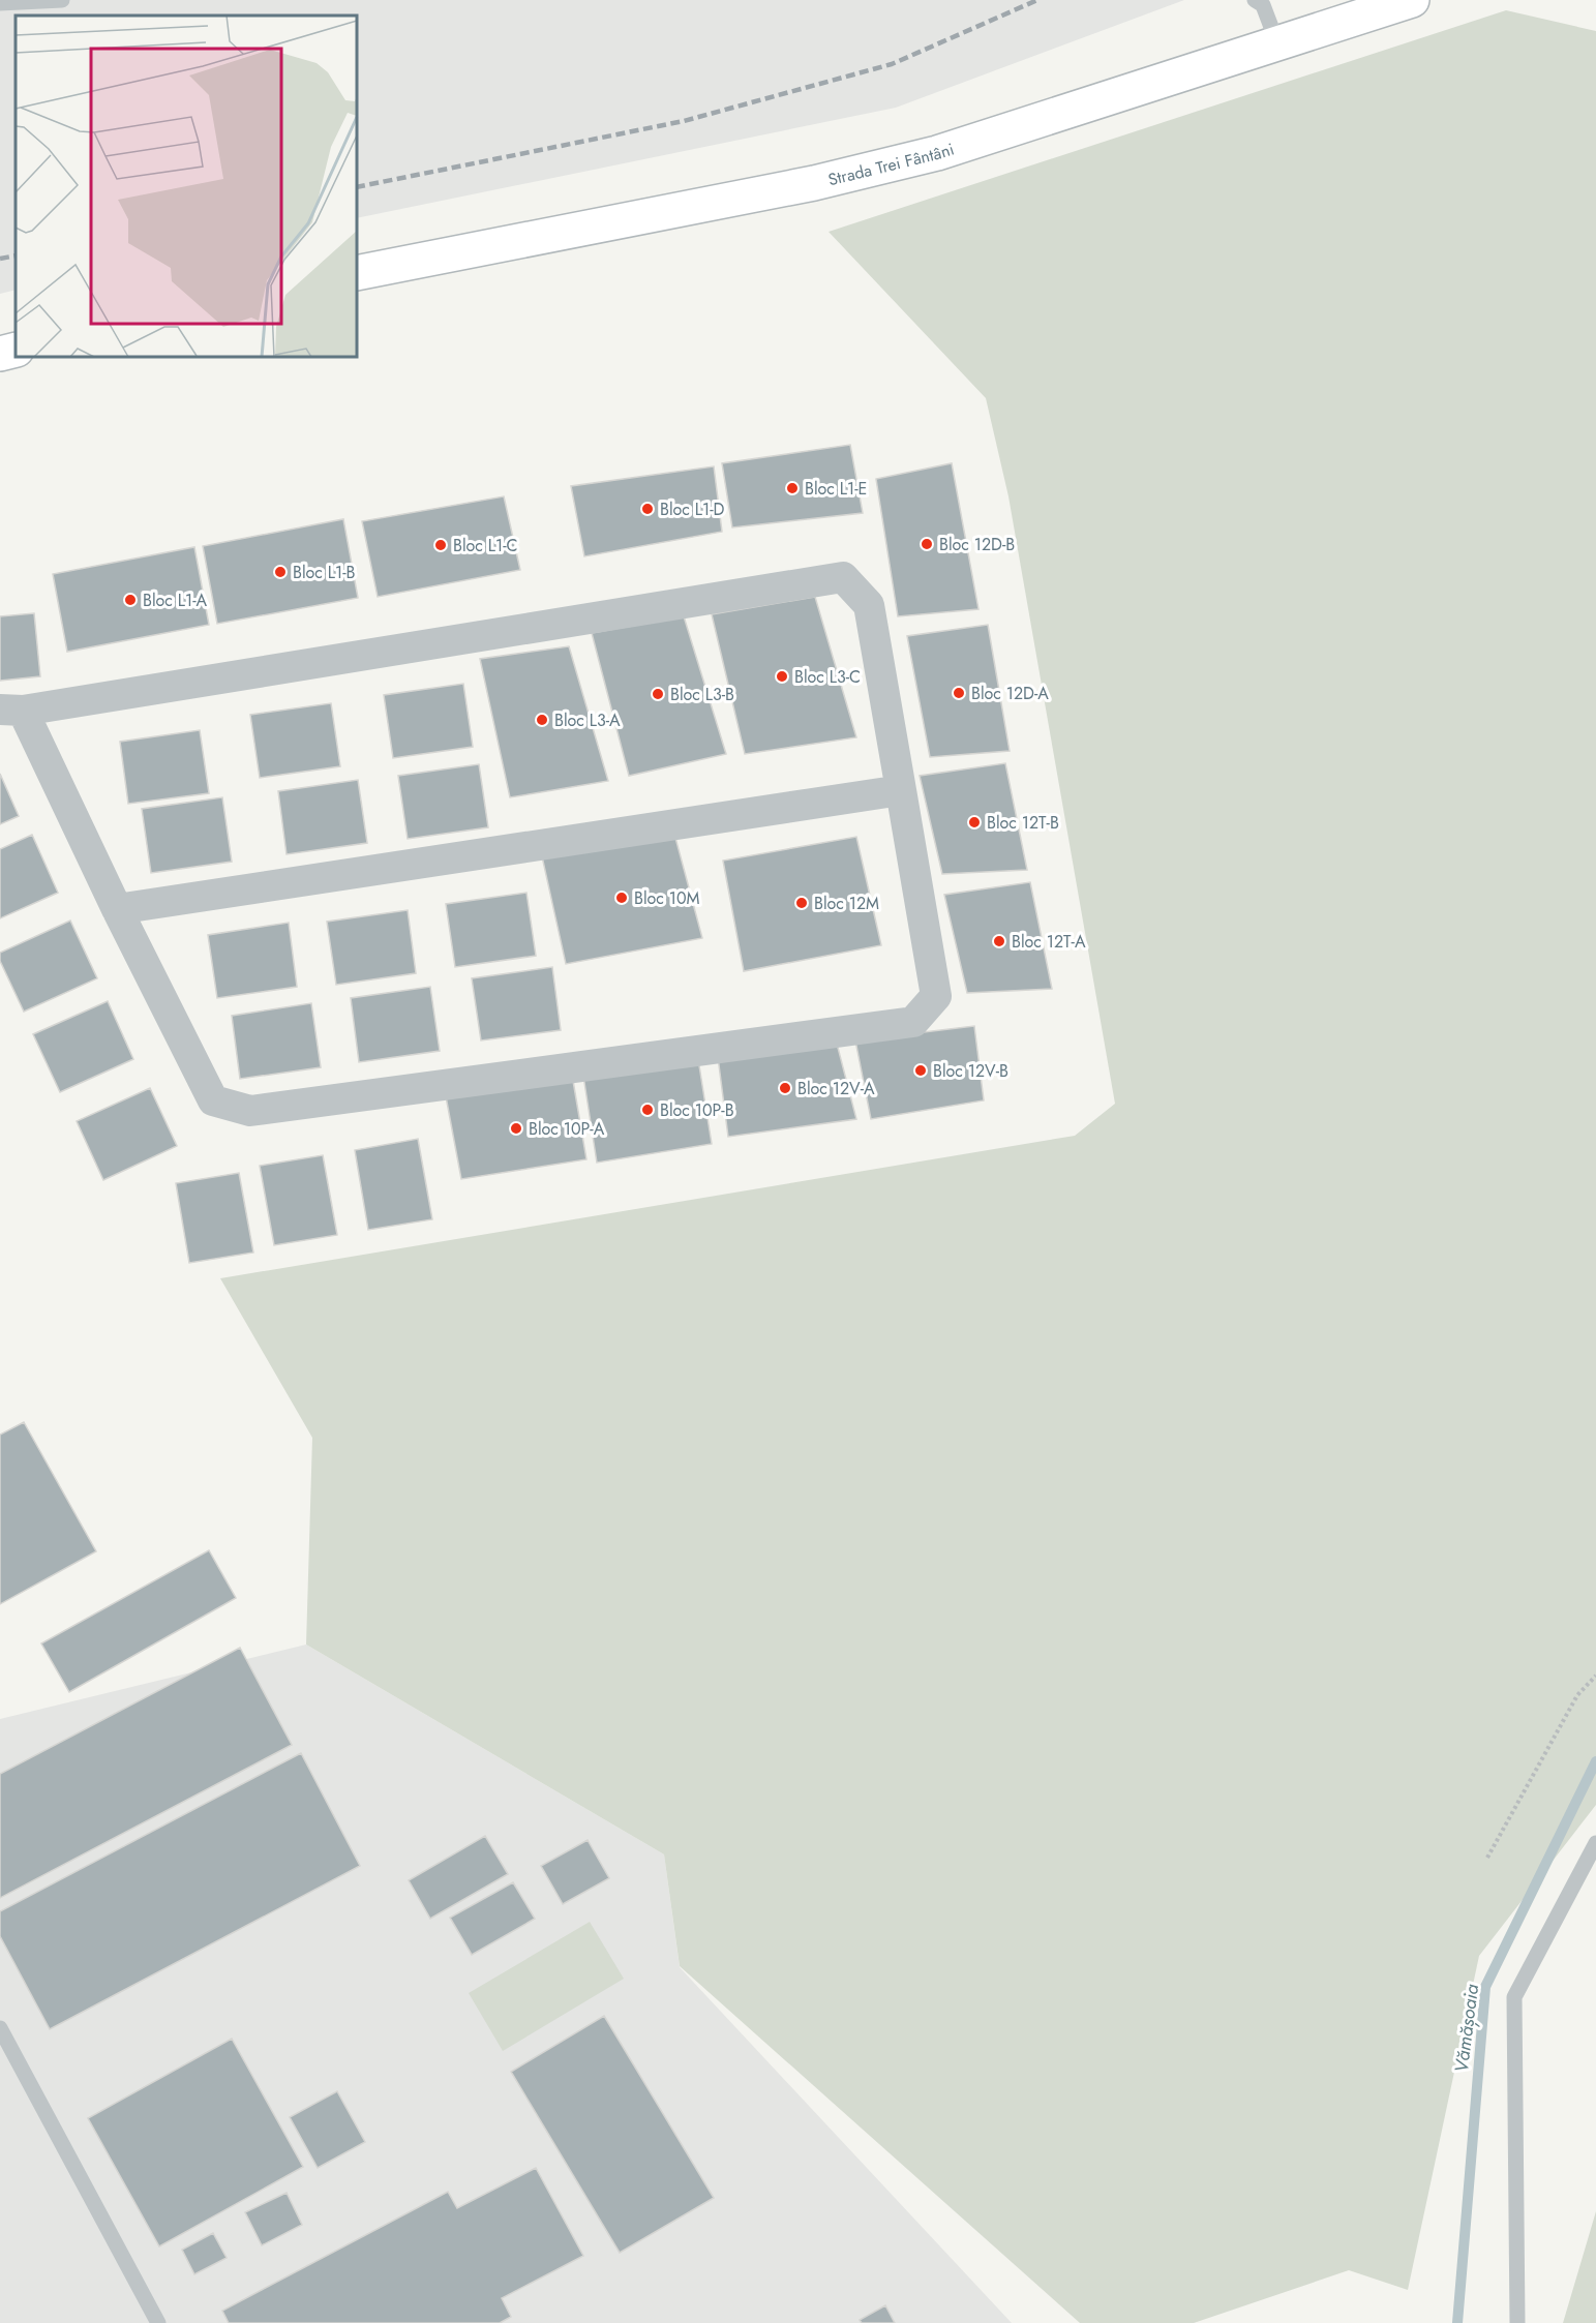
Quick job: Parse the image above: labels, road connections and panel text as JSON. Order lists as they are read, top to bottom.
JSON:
{
  "streets": {
    "main road": ["Strada Trei Fântâni"]
  },
  "water": ["Vămășoaia"],
  "places": [
    "Bloc L1-E",
    "Bloc L1-D",
    "Bloc 12D-B",
    "Bloc L1-C",
    "Bloc L1-B",
    "Bloc L1-A",
    "Bloc L3-C",
    "Bloc 12D-A",
    "Bloc L3-B",
    "Bloc L3-A",
    "Bloc 12T-B",
    "Bloc 10M",
    "Bloc 12M",
    "Bloc 12T-A",
    "Bloc 12V-B",
    "Bloc 12V-A",
    "Bloc 10P-B",
    "Bloc 10P-A"
  ]
}
